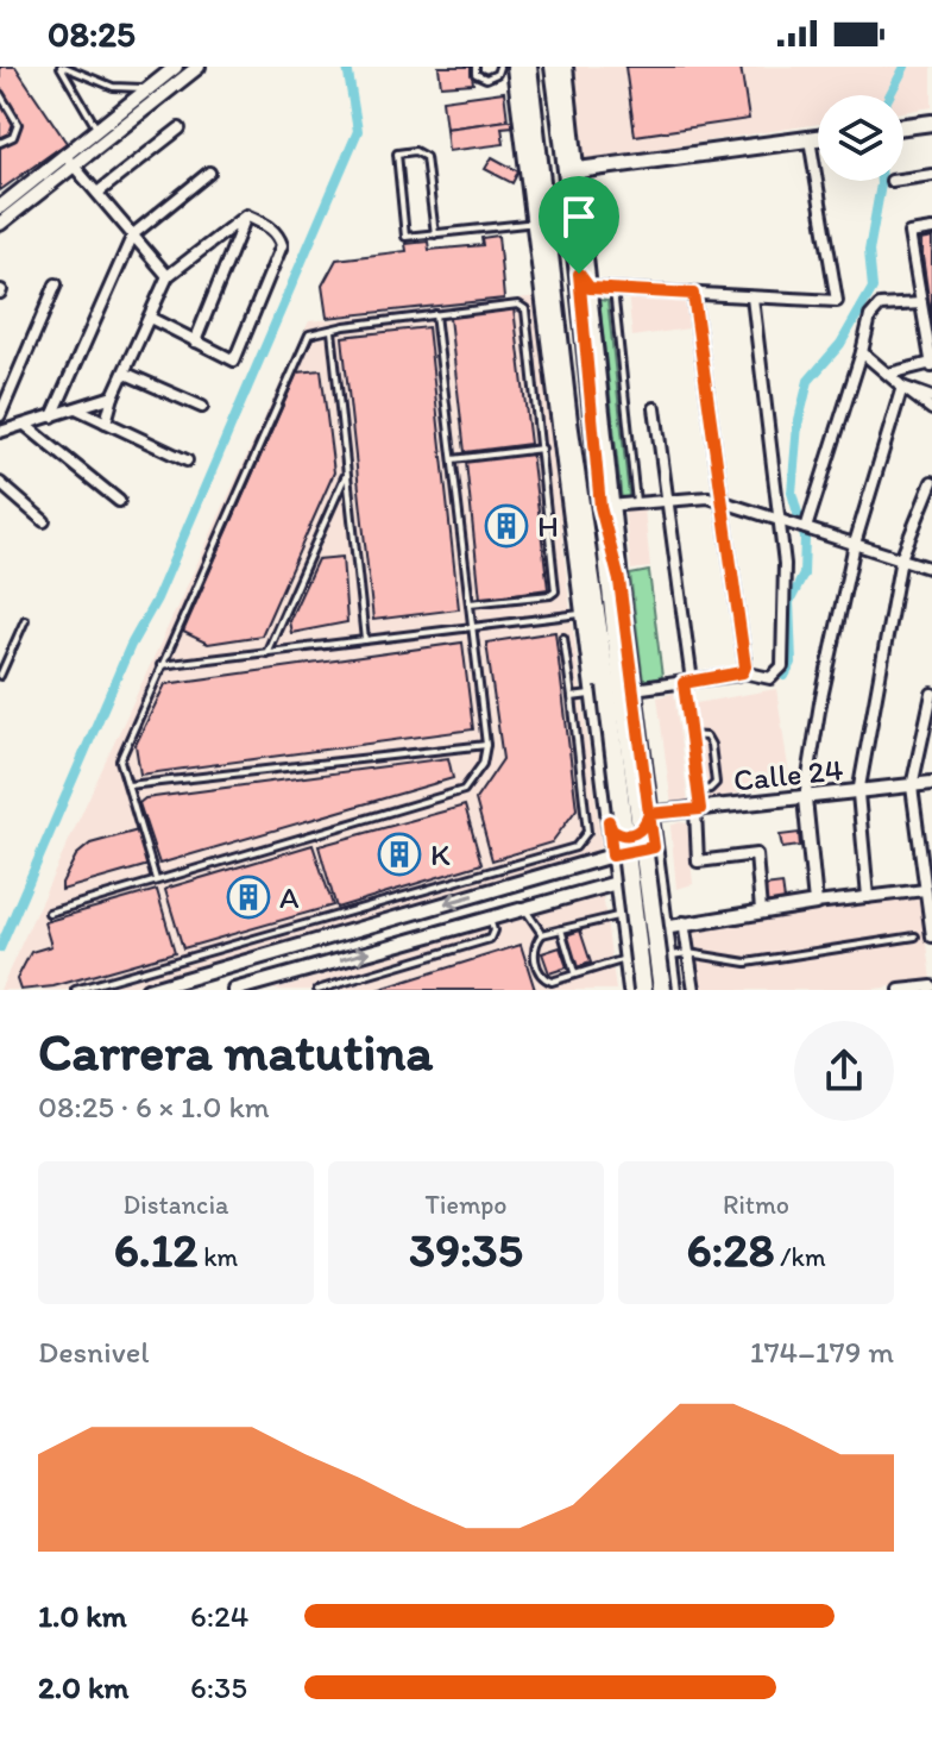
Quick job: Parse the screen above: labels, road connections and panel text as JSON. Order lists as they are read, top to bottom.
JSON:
{
  "streets": {
    "street": ["Calle 24"]
  },
  "places": {
    "building": ["H", "K", "A"]
  },
  "page": {
    "status": "08:25",
    "heading": ["Carrera matutina", "08:25 · 6 × 1.0 km"],
    "stats": [
      ["Distancia", "6.12 km"],
      ["Tiempo", "39:35"],
      ["Ritmo", "6:28 /km"]
    ],
    "chart": ["Desnivel", "174–179 m"],
    "list": [
      {
        "name": "1.0 km",
        "note": "6:24"
      },
      {
        "name": "2.0 km",
        "note": "6:35"
      }
    ]
  }
}
